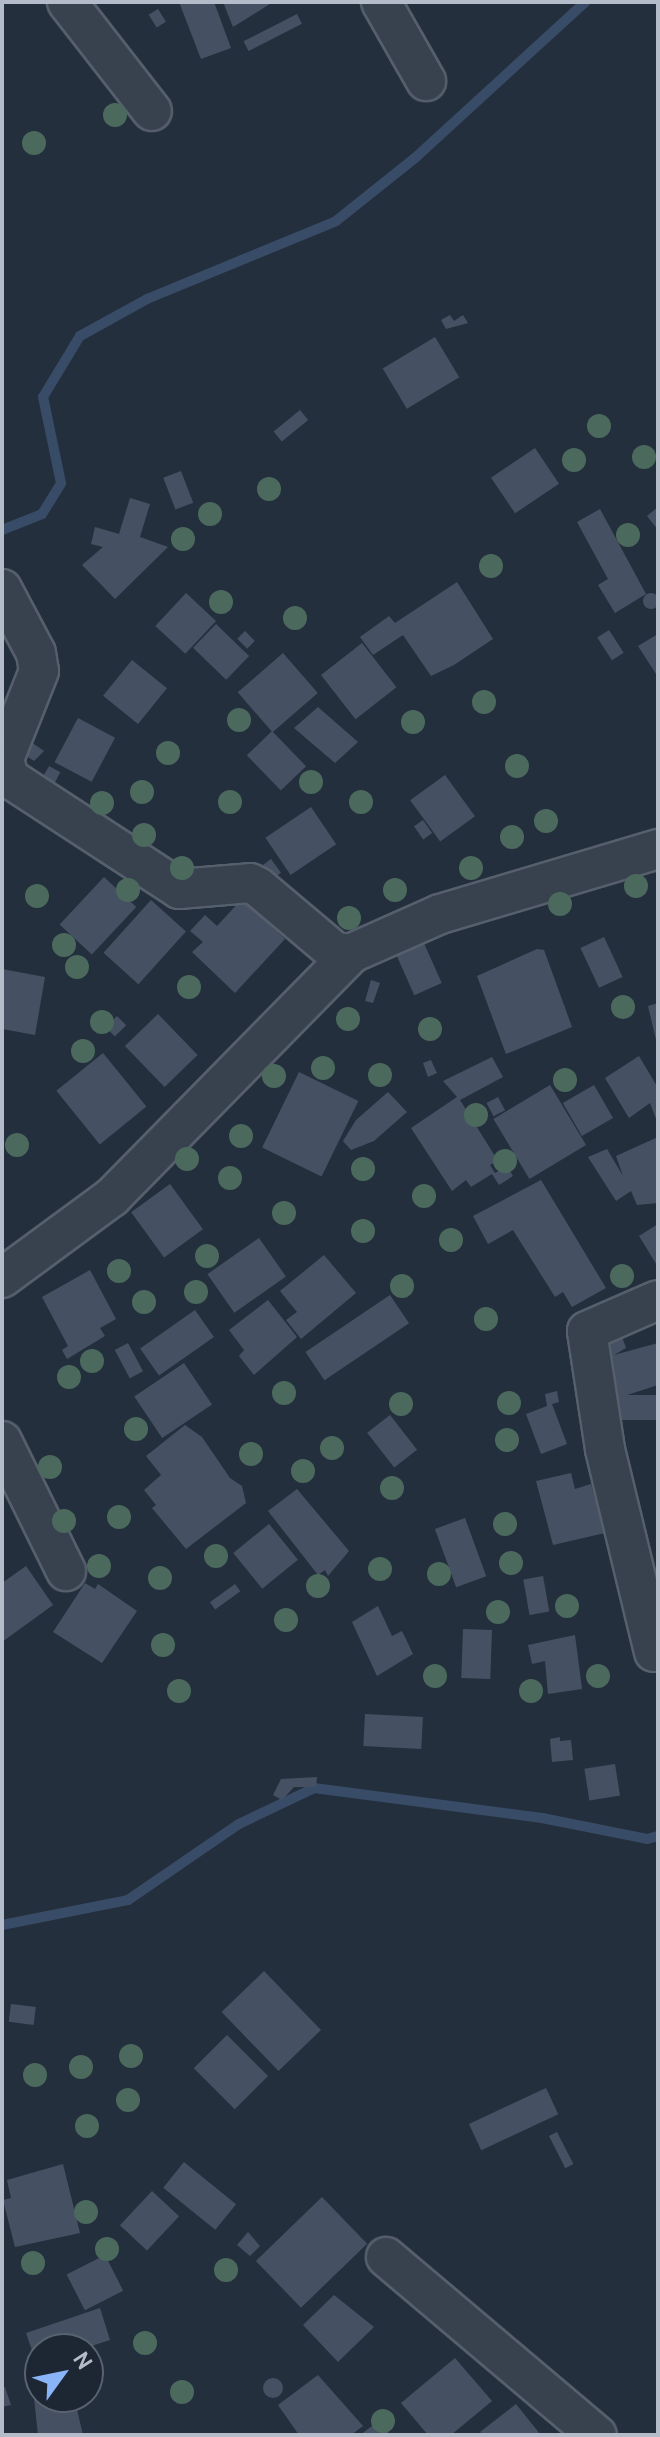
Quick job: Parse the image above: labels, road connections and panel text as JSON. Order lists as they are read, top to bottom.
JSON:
{
  "north": "top right"
}
